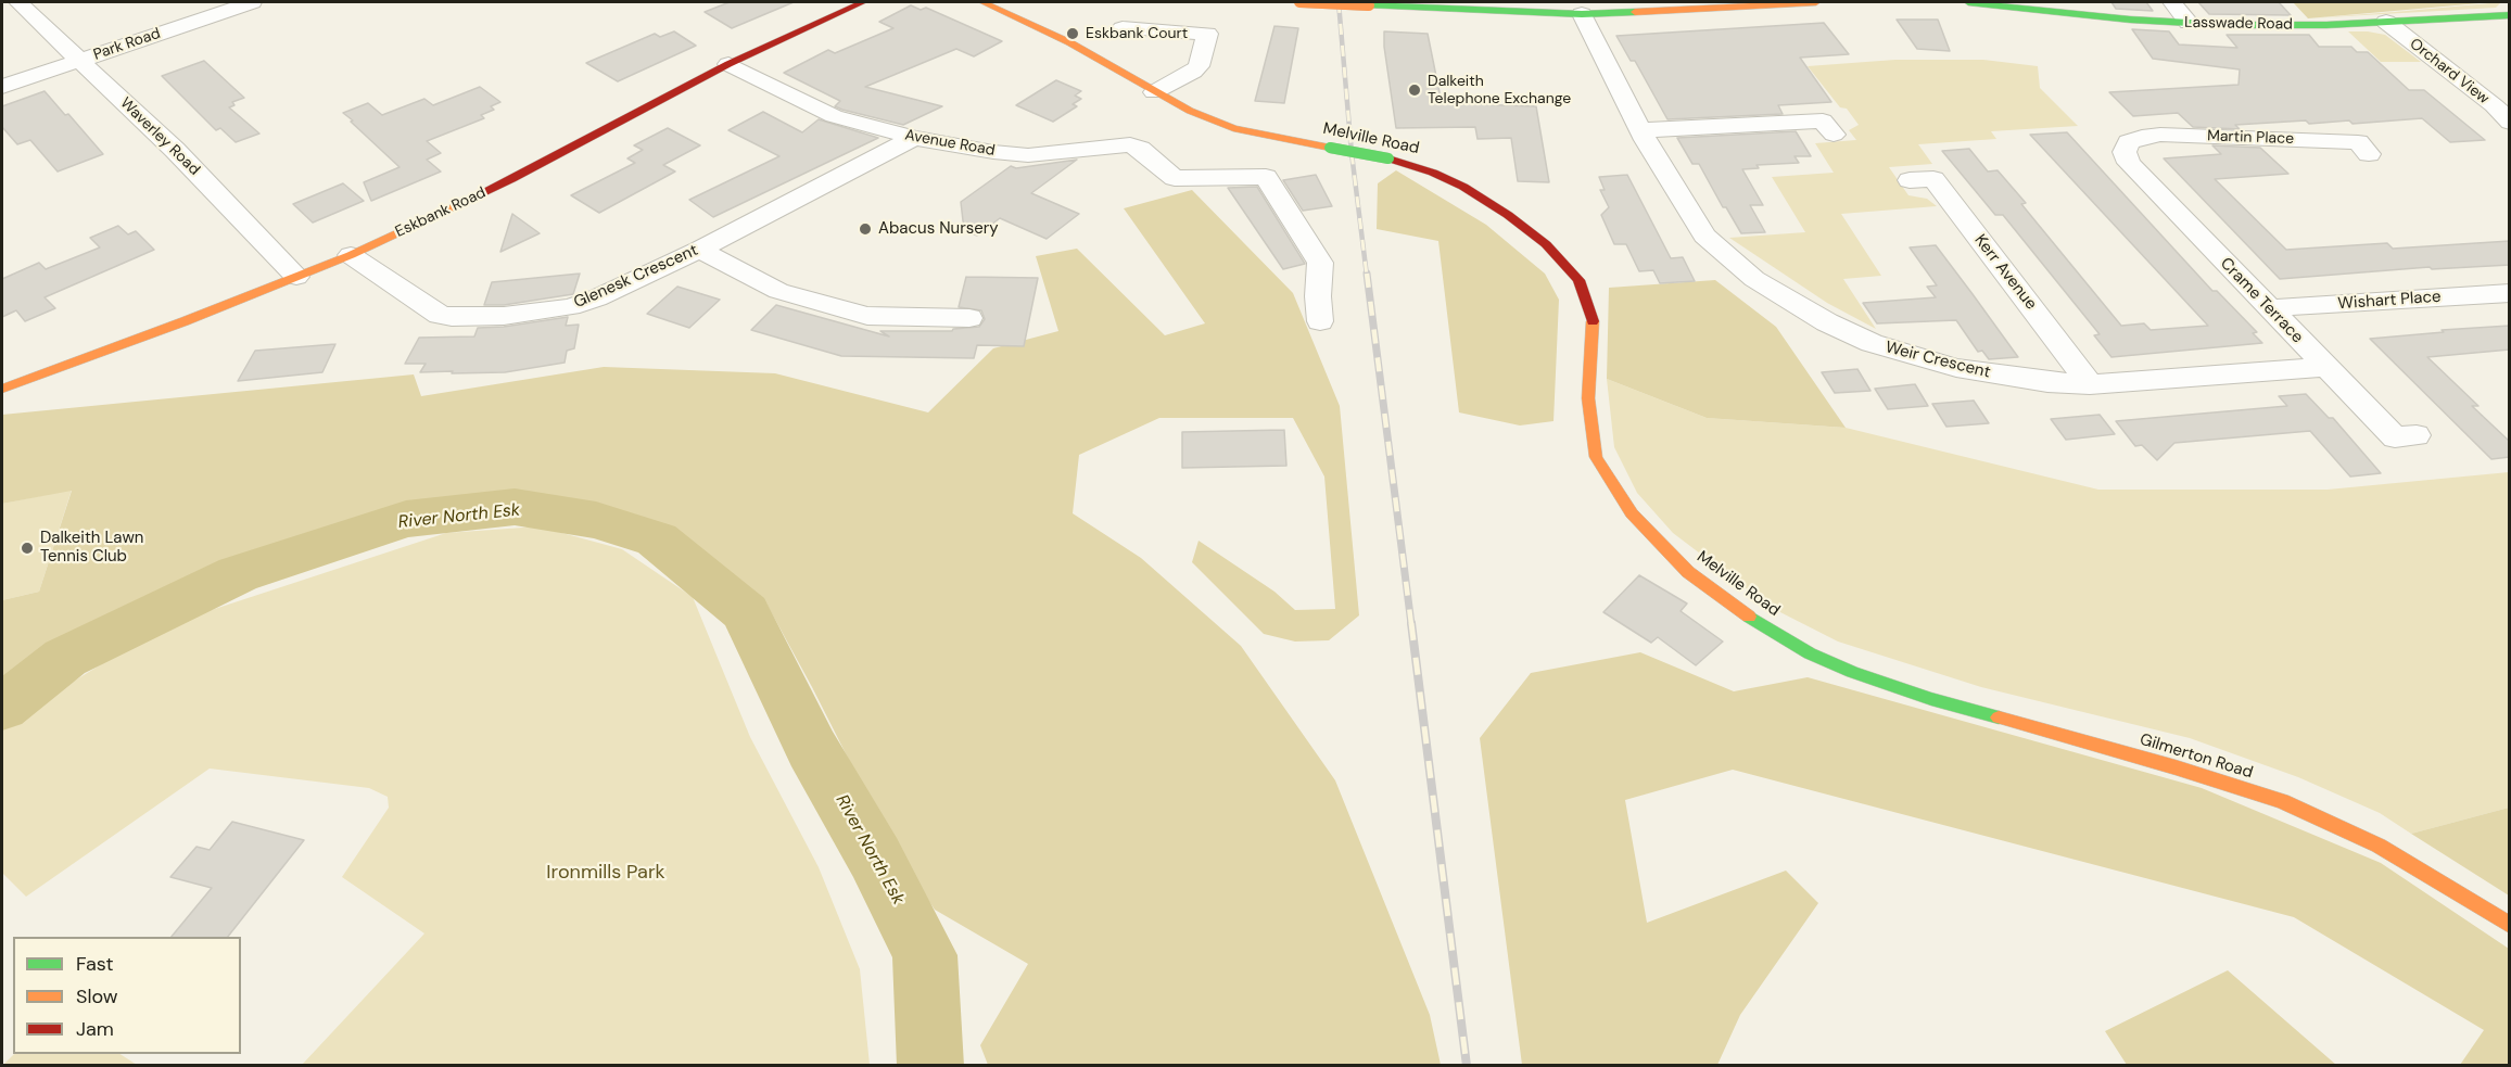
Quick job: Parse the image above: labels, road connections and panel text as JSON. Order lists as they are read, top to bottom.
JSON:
{
  "streets": {
    "main road": [
      "Lasswade Road",
      "Melville Road",
      "Eskbank Road",
      "Gilmerton Road"
    ],
    "street": [
      "Park Road",
      "Orchard View",
      "Waverley Road",
      "Martin Place",
      "Avenue Road",
      "Kerr Avenue",
      "Glenesk Crescent",
      "Crame Terrace",
      "Wishart Place",
      "Weir Crescent"
    ]
  },
  "crossings": [
    ["Lasswade Road", "Orchard View"],
    ["Park Road", "Waverley Road"],
    ["Waverley Road", "Eskbank Road"],
    ["Martin Place", "Crame Terrace"],
    ["Melville Road", "Gilmerton Road"],
    ["Avenue Road", "Eskbank Road"],
    ["Avenue Road", "Glenesk Crescent"],
    ["Eskbank Road", "Glenesk Crescent"],
    ["Kerr Avenue", "Weir Crescent"],
    ["Crame Terrace", "Wishart Place"],
    ["Crame Terrace", "Weir Crescent"]
  ],
  "water": ["River North Esk"],
  "parks": ["Ironmills Park"],
  "places": [
    "Eskbank Court",
    "Dalkeith Telephone Exchange",
    "Abacus Nursery",
    "Dalkeith Lawn Tennis Club"
  ],
  "legend": ["Fast", "Slow", "Jam"]
}
